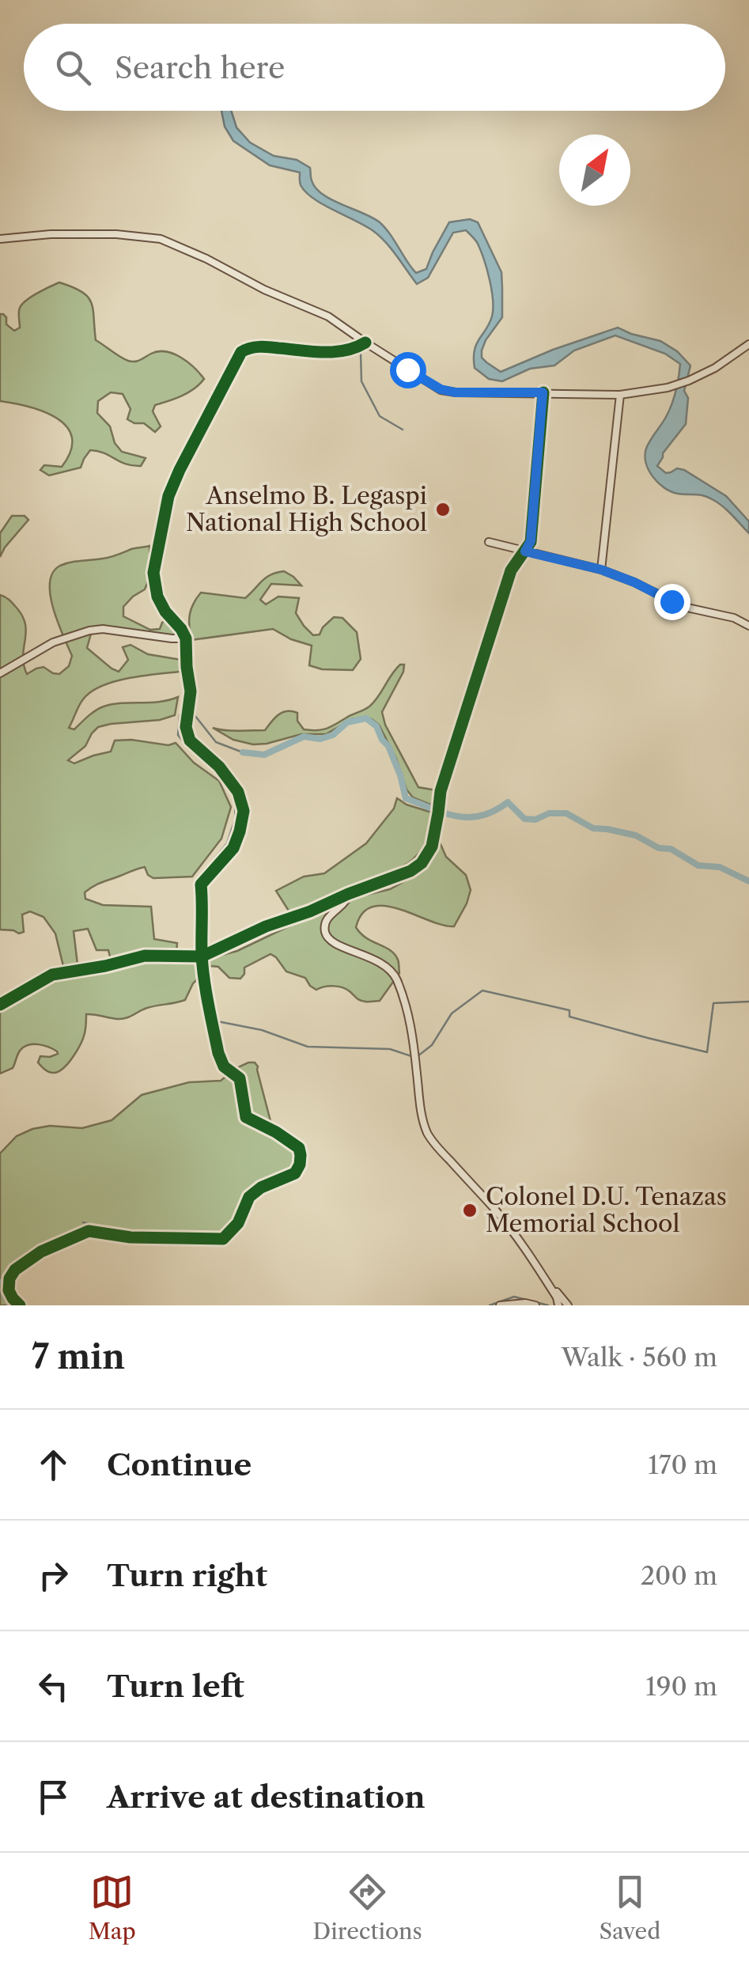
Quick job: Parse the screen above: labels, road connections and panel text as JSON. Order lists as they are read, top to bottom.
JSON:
{
  "places": ["Anselmo B. Legaspi National High School", "Colonel D.U. Tenazas Memorial School"],
  "north": "top right",
  "page": {
    "search": "Search here",
    "heading": ["7 min", "Walk · 560 m"],
    "list": [
      ["Continue", "170 m"],
      ["Turn right", "200 m"],
      ["Turn left", "190 m"],
      "Arrive at destination"
    ],
    "nav": ["Map", "Directions", "Saved"]
  }
}
